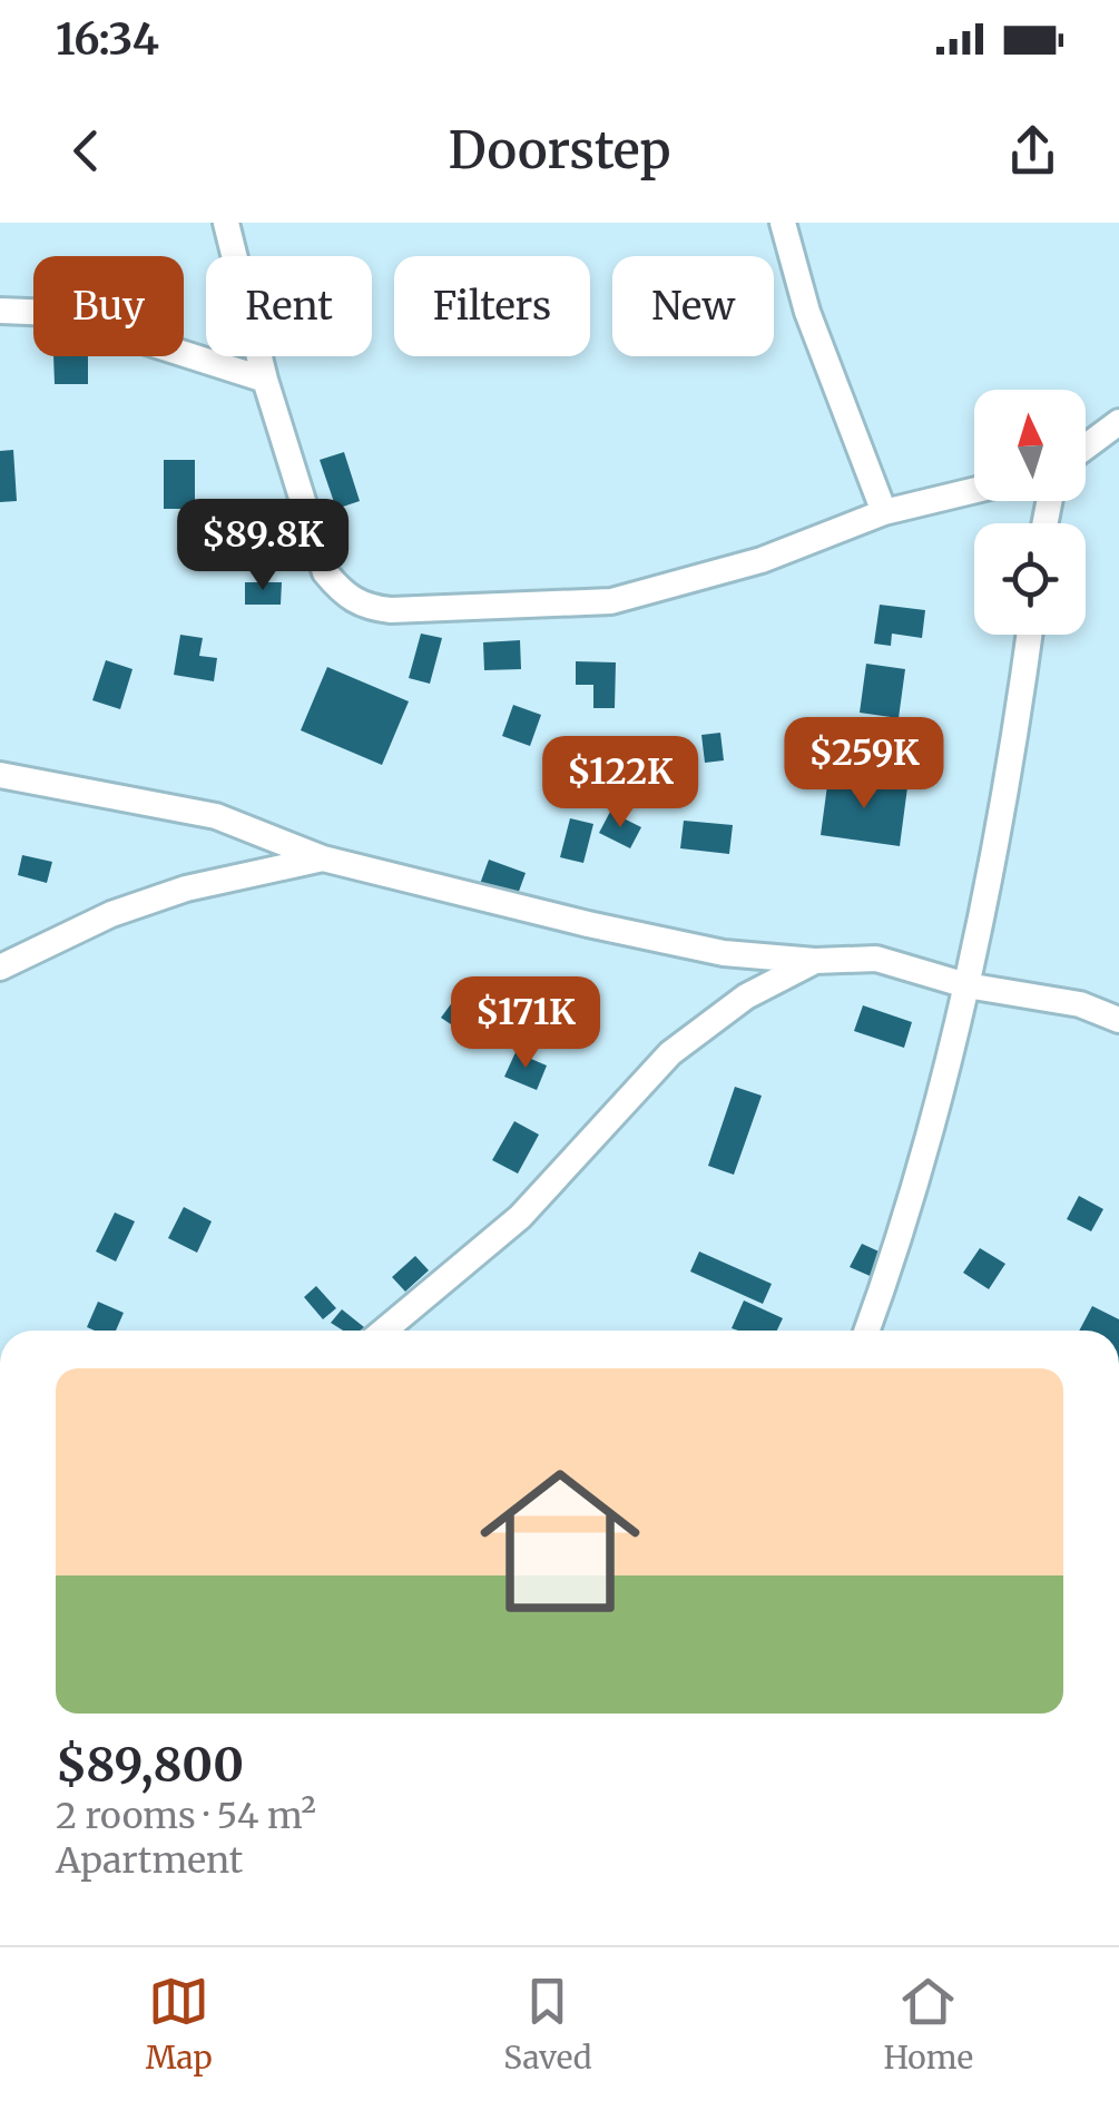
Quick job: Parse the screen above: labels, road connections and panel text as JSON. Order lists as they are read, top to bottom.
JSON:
{
  "north": "top",
  "page": {
    "status": "16:34",
    "header": "Doorstep",
    "chip": [
      "Buy",
      "Rent",
      "Filters",
      "New"
    ],
    "price": [
      "$89.8K",
      "$259K",
      "$122K",
      "$171K"
    ],
    "list": [
      {
        "name": "$89,800",
        "note": "2 rooms · 54 m² · Apartment"
      }
    ],
    "tabs": ["Map", "Saved", "Home"]
  }
}
